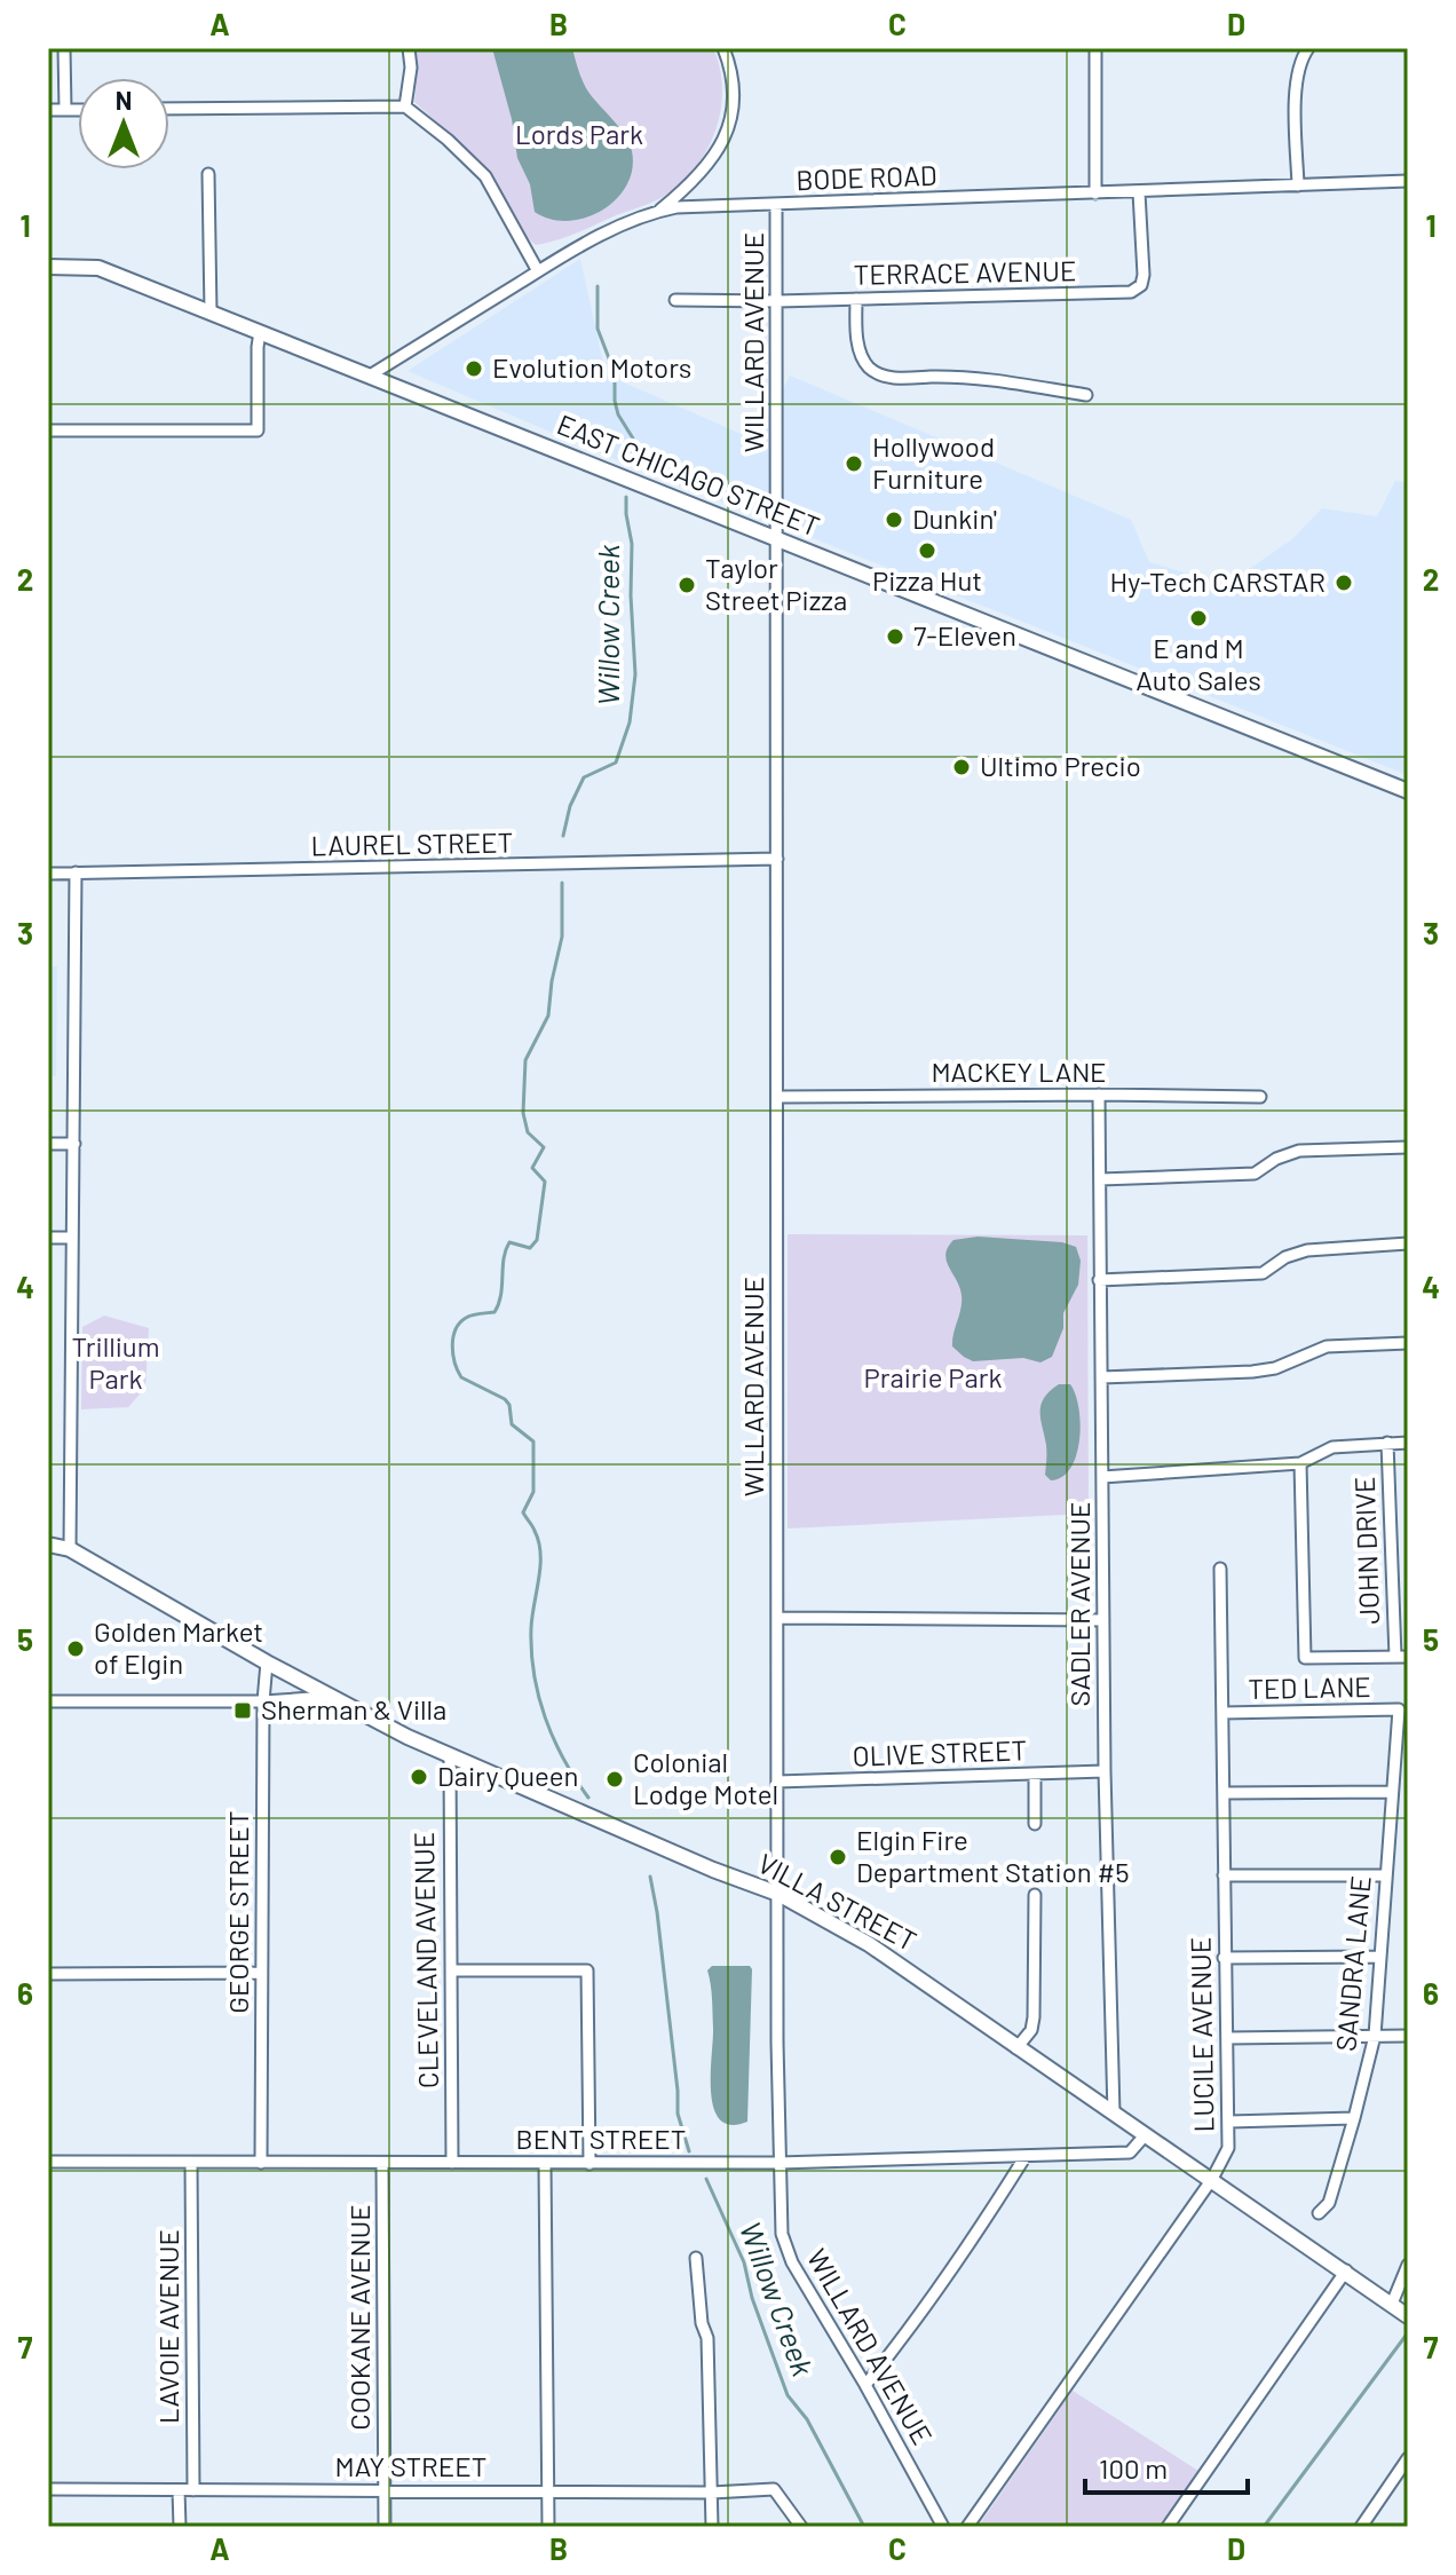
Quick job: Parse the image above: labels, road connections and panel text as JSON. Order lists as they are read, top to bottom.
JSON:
{
  "streets": {
    "main road": ["EAST CHICAGO STREET", "VILLA STREET"],
    "street": [
      "BODE ROAD",
      "TERRACE AVENUE",
      "WILLARD AVENUE",
      "LAUREL STREET",
      "MACKEY LANE",
      "JOHN DRIVE",
      "SADLER AVENUE",
      "TED LANE",
      "OLIVE STREET",
      "GEORGE STREET",
      "CLEVELAND AVENUE",
      "SANDRA LANE",
      "LUCILE AVENUE",
      "BENT STREET",
      "COOKANE AVENUE",
      "LAVOIE AVENUE",
      "MAY STREET"
    ]
  },
  "crossings": [
    ["BODE ROAD", "TERRACE AVENUE"],
    ["BODE ROAD", "WILLARD AVENUE"],
    ["BODE ROAD", "EAST CHICAGO STREET"],
    ["TERRACE AVENUE", "WILLARD AVENUE"],
    ["WILLARD AVENUE", "EAST CHICAGO STREET"],
    ["WILLARD AVENUE", "LAUREL STREET"],
    ["WILLARD AVENUE", "MACKEY LANE"],
    ["WILLARD AVENUE", "OLIVE STREET"],
    ["WILLARD AVENUE", "VILLA STREET"],
    ["WILLARD AVENUE", "BENT STREET"],
    ["MACKEY LANE", "SADLER AVENUE"],
    ["SADLER AVENUE", "OLIVE STREET"],
    ["SADLER AVENUE", "VILLA STREET"],
    ["TED LANE", "SANDRA LANE"],
    ["TED LANE", "LUCILE AVENUE"],
    ["VILLA STREET", "GEORGE STREET"],
    ["VILLA STREET", "CLEVELAND AVENUE"],
    ["VILLA STREET", "LUCILE AVENUE"],
    ["VILLA STREET", "BENT STREET"],
    ["GEORGE STREET", "BENT STREET"],
    ["CLEVELAND AVENUE", "BENT STREET"],
    ["BENT STREET", "COOKANE AVENUE"],
    ["BENT STREET", "LAVOIE AVENUE"],
    ["COOKANE AVENUE", "MAY STREET"],
    ["LAVOIE AVENUE", "MAY STREET"]
  ],
  "water": ["Willow Creek"],
  "parks": ["Lords Park", "Trillium Park", "Prairie Park"],
  "places": {
    "other": [
      "Evolution Motors",
      "Hollywood Furniture",
      "Dunkin'",
      "Pizza Hut",
      "Hy-Tech CARSTAR",
      "Taylor Street Pizza",
      "E and M Auto Sales",
      "7-Eleven",
      "Ultimo Precio",
      "Golden Market of Elgin",
      "Dairy Queen",
      "Colonial Lodge Motel",
      "Elgin Fire Department Station #5"
    ],
    "transit": ["Sherman & Villa"]
  },
  "scale_bar": "100 m",
  "north": "top",
  "grid": {
    "columns": [
      "A",
      "B",
      "C",
      "D"
    ],
    "rows": [
      "1",
      "2",
      "3",
      "4",
      "5",
      "6",
      "7"
    ]
  }
}
